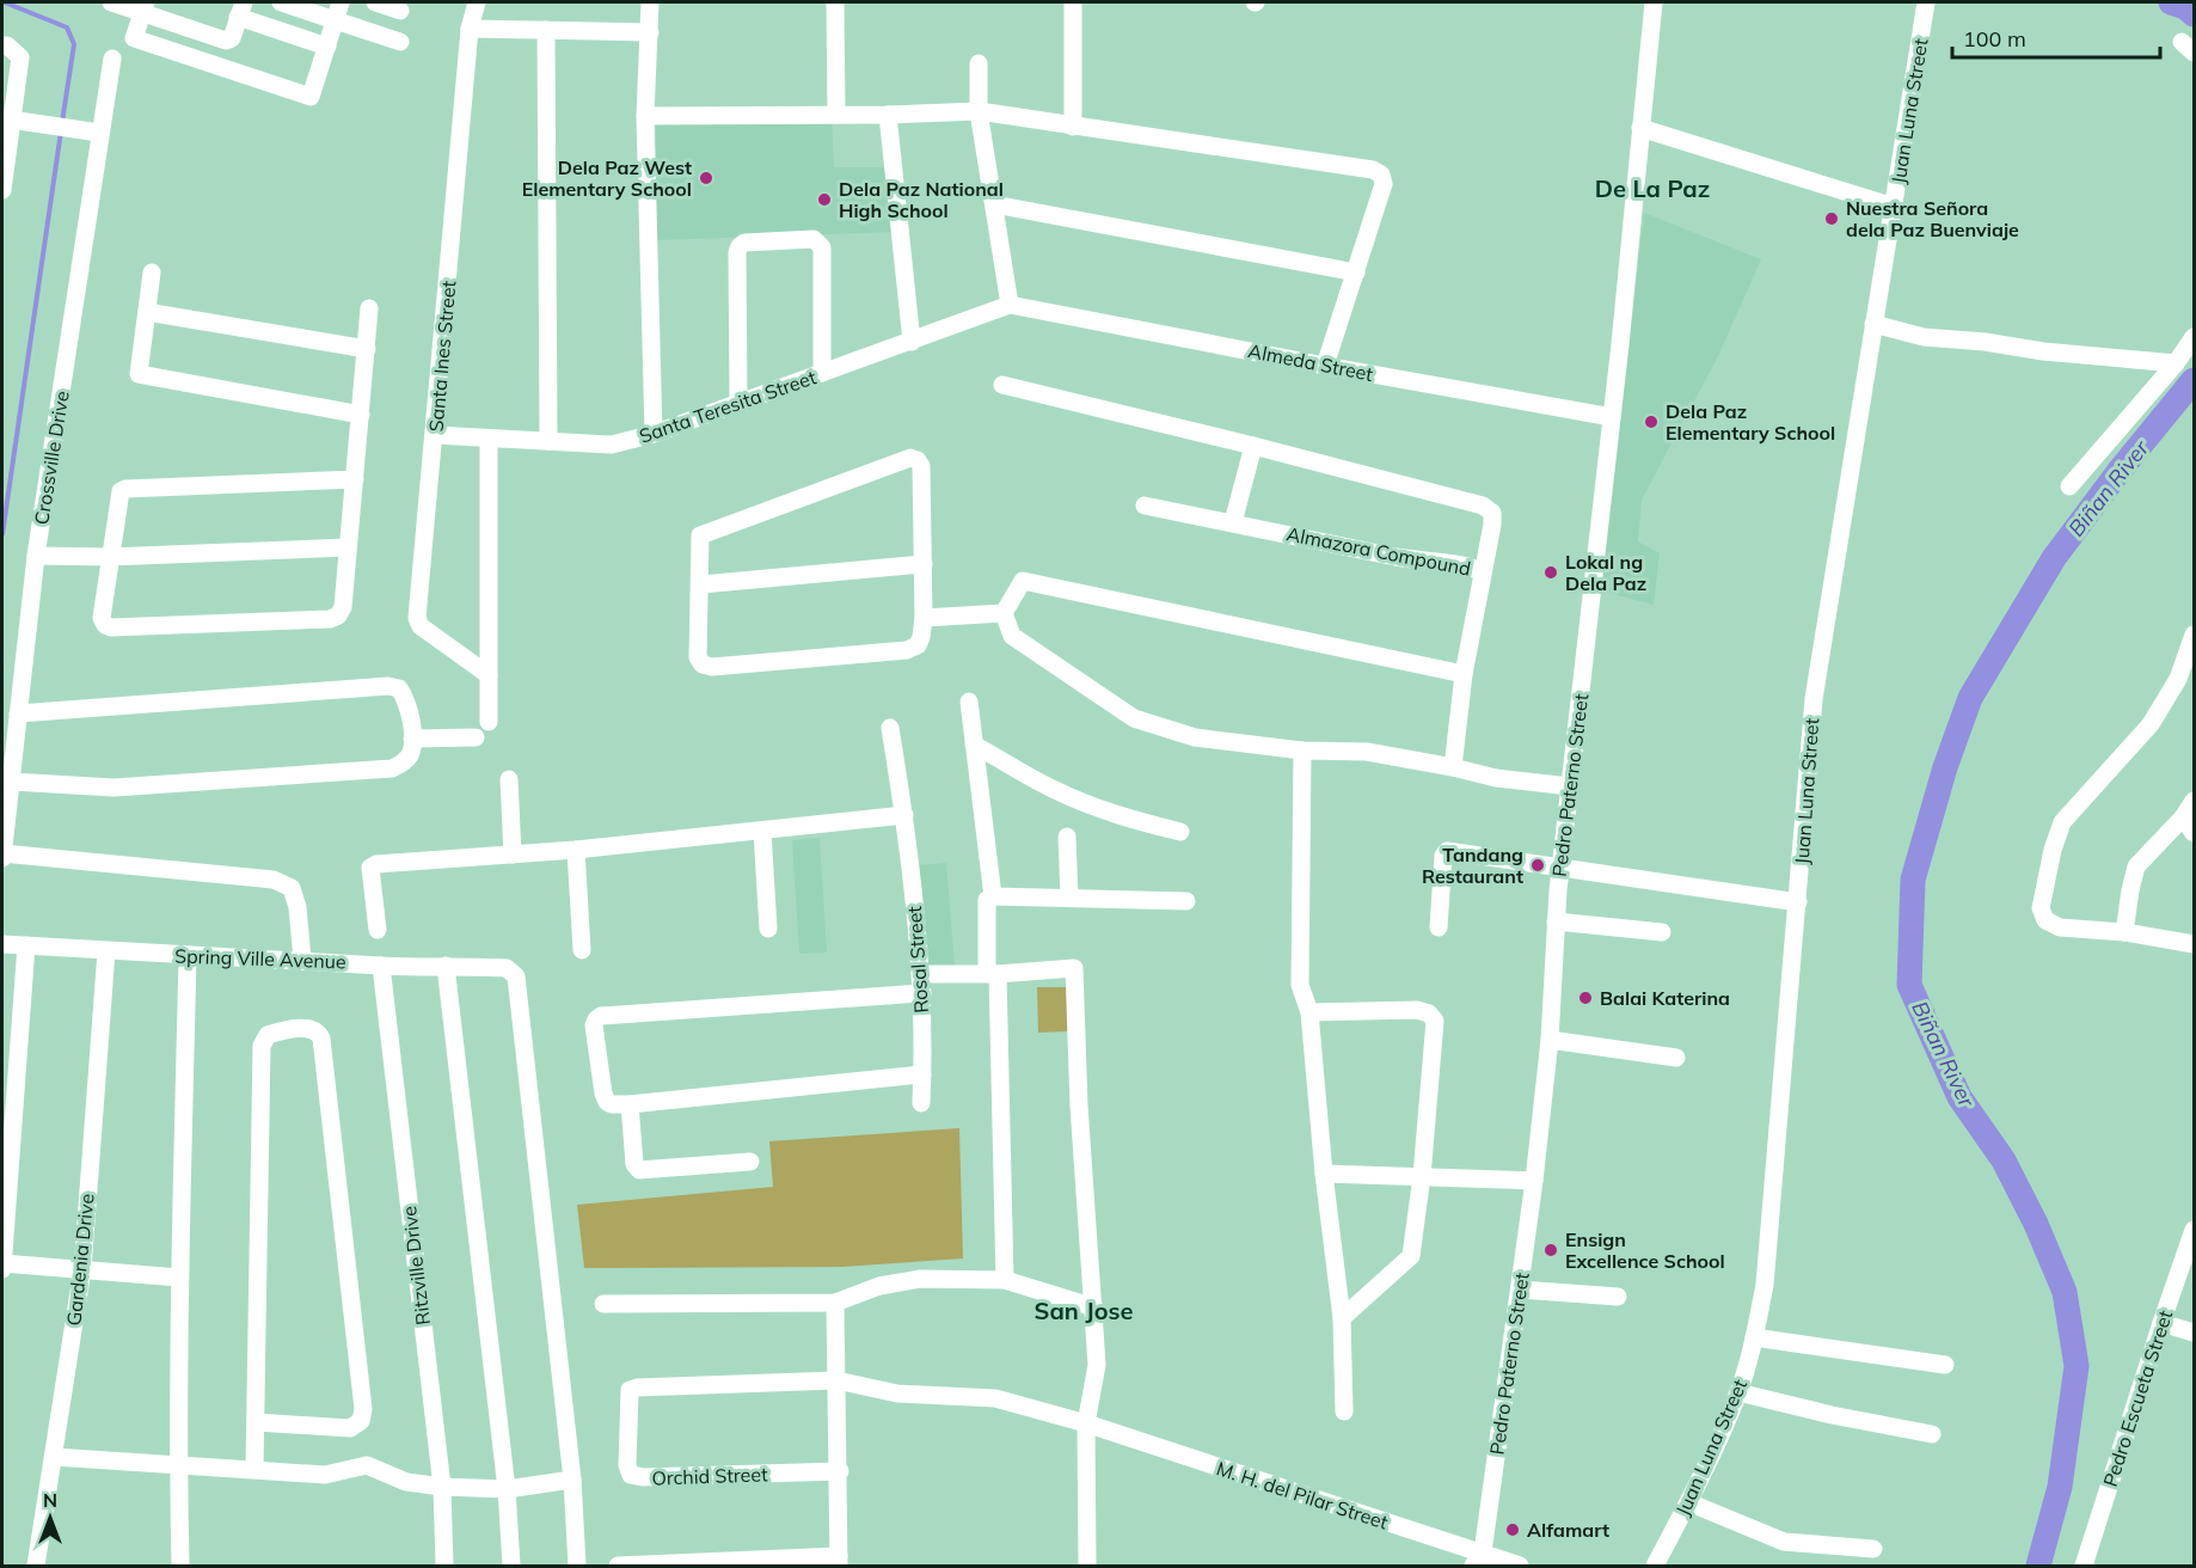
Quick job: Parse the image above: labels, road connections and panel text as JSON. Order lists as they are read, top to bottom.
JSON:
{
  "streets": {
    "street": [
      "Juan Luna Street",
      "Santa Ines Street",
      "Almeda Street",
      "Santa Teresita Street",
      "Crossville Drive",
      "Almazora Compound",
      "Pedro Paterno Street",
      "Spring Ville Avenue",
      "Rosal Street",
      "Gardenia Drive",
      "Ritzville Drive",
      "Pedro Escueta Street",
      "Orchid Street",
      "M. H. del Pilar Street"
    ]
  },
  "crossings": [
    ["Santa Ines Street", "Santa Teresita Street"],
    ["Almeda Street", "Santa Teresita Street"],
    ["Almeda Street", "Pedro Paterno Street"],
    ["Pedro Paterno Street", "M. H. del Pilar Street"],
    ["Spring Ville Avenue", "Gardenia Drive"],
    ["Spring Ville Avenue", "Ritzville Drive"],
    ["Orchid Street", "M. H. del Pilar Street"]
  ],
  "districts": ["De La Paz", "San Jose"],
  "water": ["Biñan River"],
  "places": [
    "Dela Paz West Elementary School",
    "Dela Paz National High School",
    "Nuestra Señora dela Paz Buenviaje",
    "Dela Paz Elementary School",
    "Lokal ng Dela Paz",
    "Tandang Restaurant",
    "Balai Katerina",
    "Ensign Excellence School",
    "Alfamart"
  ],
  "scale_bar": "100 m",
  "north": "top"
}
